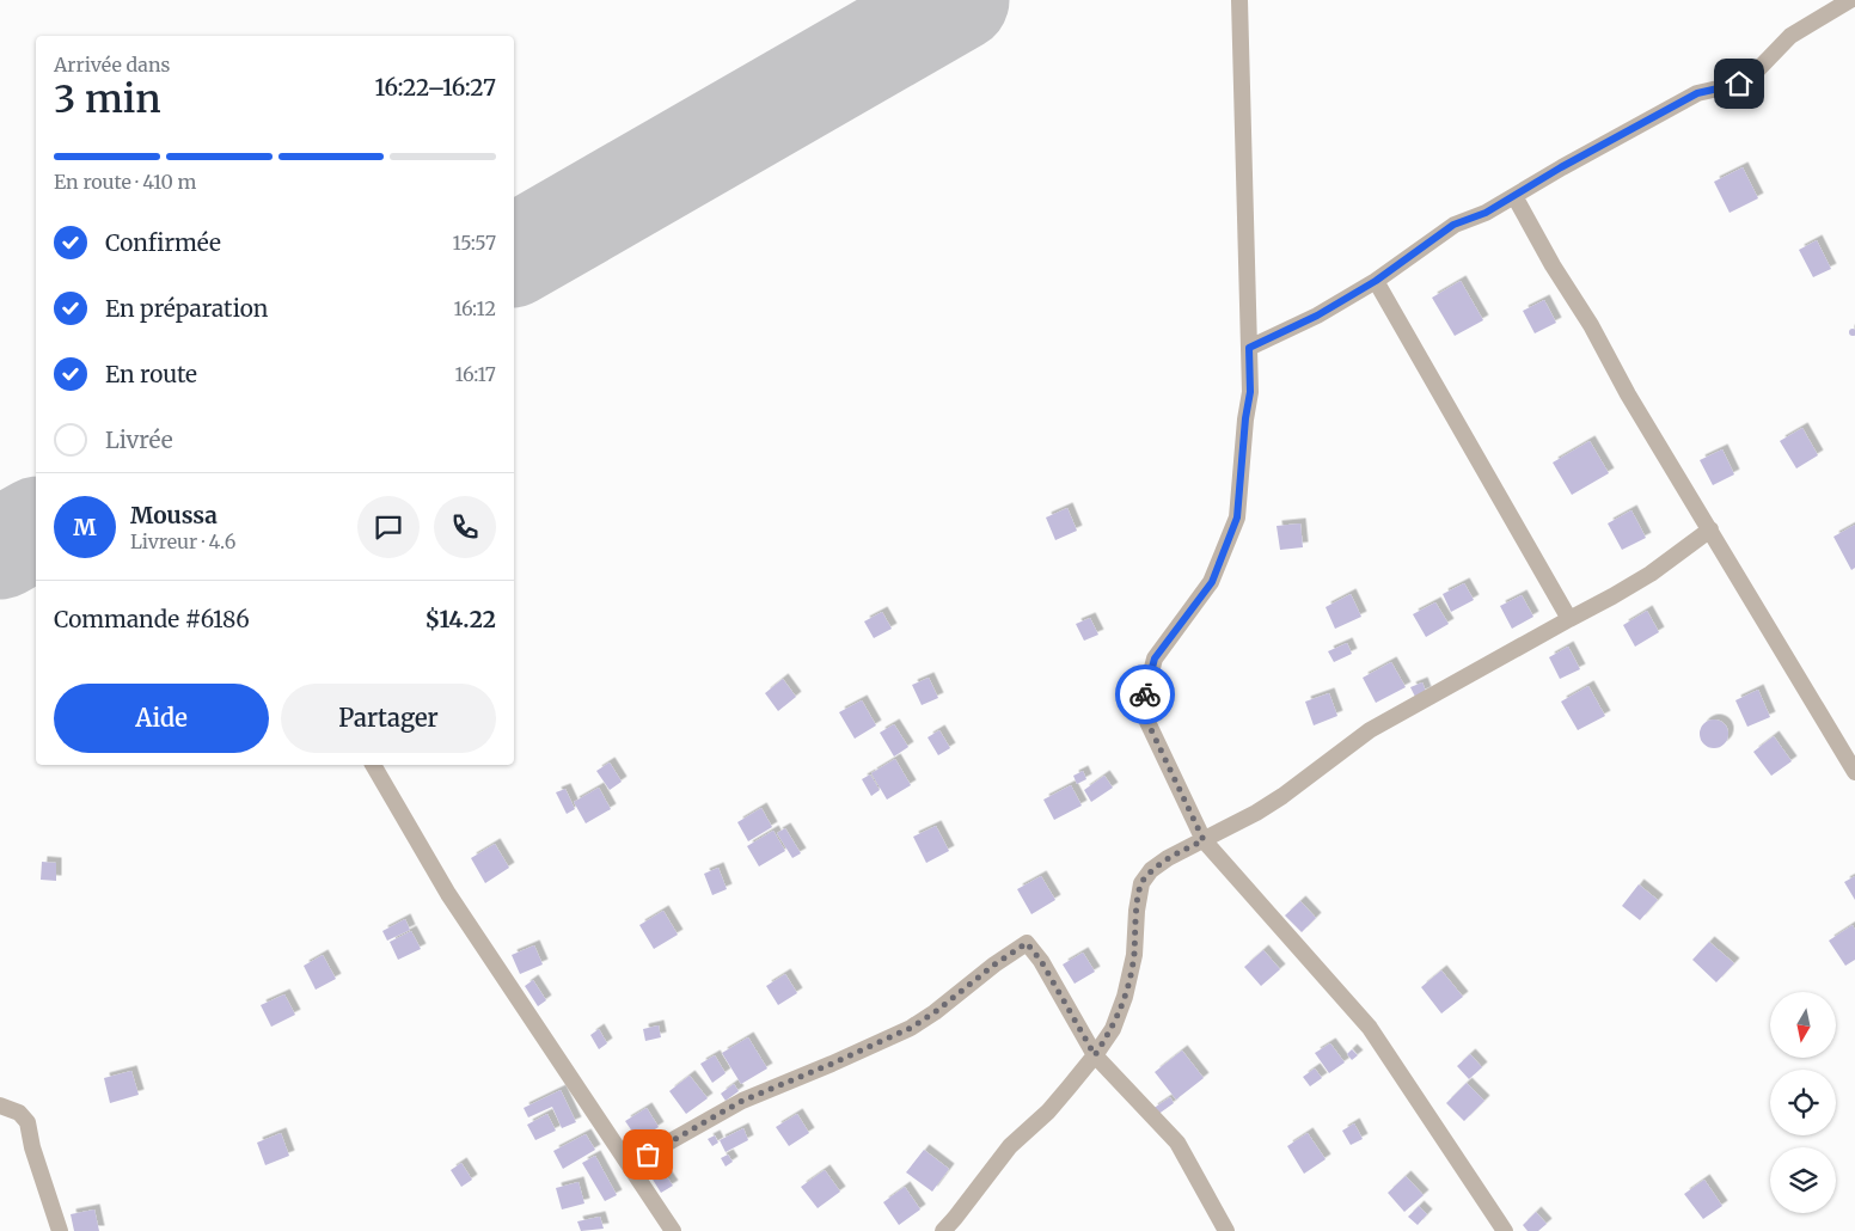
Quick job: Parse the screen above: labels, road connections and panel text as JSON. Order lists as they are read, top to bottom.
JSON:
{
  "north": "bottom",
  "page": {
    "heading": ["3 min", "Arrivée dans", "16:22–16:27"],
    "panel": [
      "Moussa",
      "Livreur · 4.6",
      "Commande #6186",
      "$14.22"
    ],
    "bar": "En route · 410 m",
    "list": [
      ["Confirmée", "15:57"],
      ["En préparation", "16:12"],
      ["En route", "16:17"],
      "Livrée"
    ],
    "round": "M",
    "buttons": ["Aide", "Partager"]
  }
}
